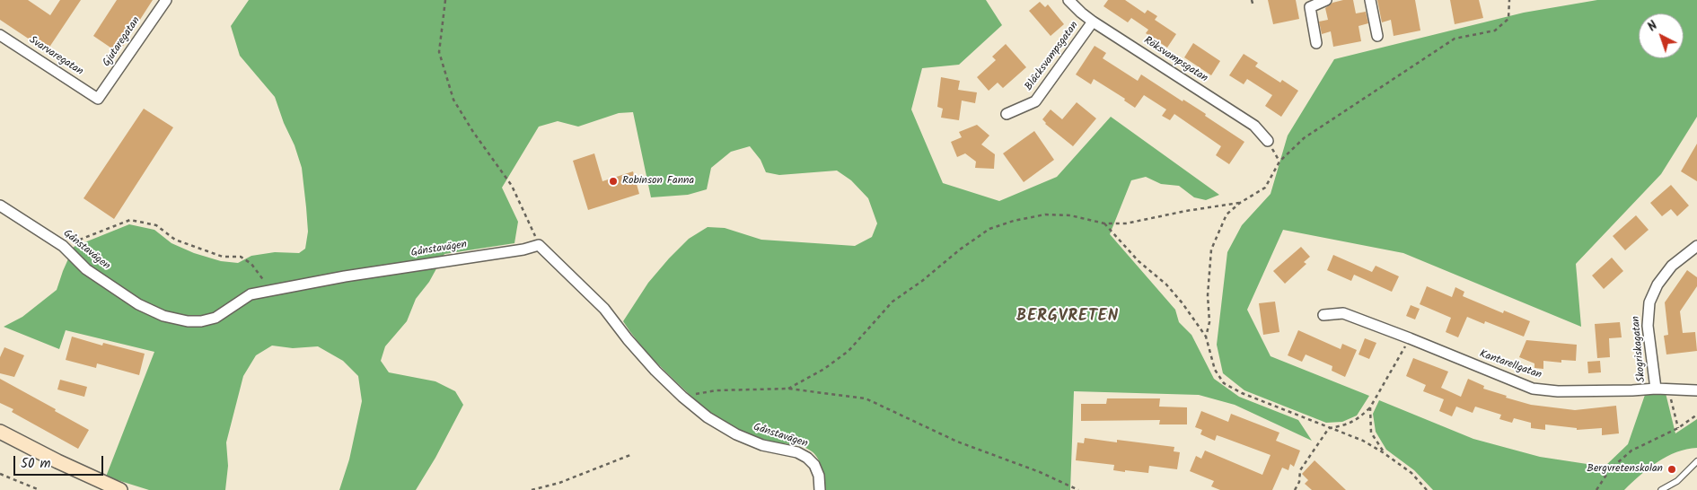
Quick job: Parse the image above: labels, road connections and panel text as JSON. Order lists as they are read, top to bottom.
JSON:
{
  "streets": {
    "street": [
      "Gjutaregatan",
      "Svarvaregatan",
      "Bläcksvampsgatan",
      "Röksvampsgatan",
      "Gånstavägen",
      "Skogriskagatan",
      "Kantarellgatan"
    ]
  },
  "crossings": [
    ["Gjutaregatan", "Svarvaregatan"],
    ["Bläcksvampsgatan", "Röksvampsgatan"],
    ["Skogriskagatan", "Kantarellgatan"]
  ],
  "districts": ["BERGVRETEN"],
  "places": ["Robinson Fanna", "Bergvretenskolan"],
  "scale_bar": "50 m",
  "north": "top left"
}
